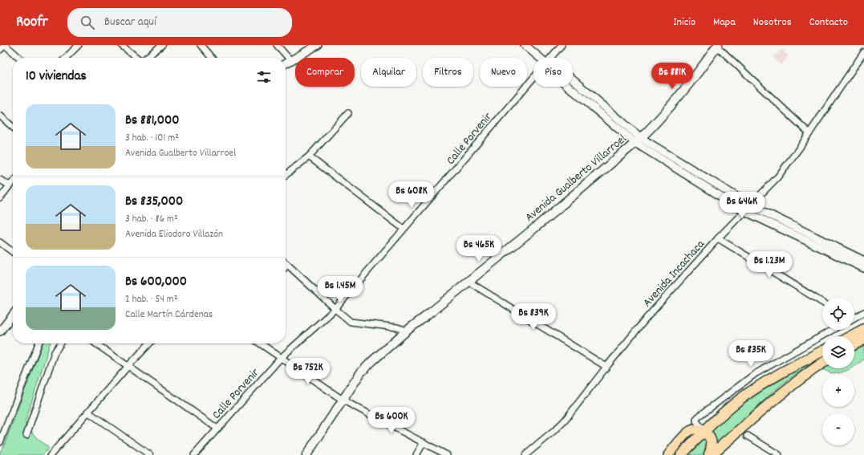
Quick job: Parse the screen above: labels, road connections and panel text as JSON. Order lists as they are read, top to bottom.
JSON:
{
  "streets": {
    "main road": ["Avenida Gualberto Villarroel"],
    "street": ["Calle Porvenir", "Avenida Incachaca"]
  },
  "page": {
    "header": "Roofr",
    "search": "Buscar aquí",
    "nav": [
      "Inicio",
      "Mapa",
      "Nosotros",
      "Contacto"
    ],
    "chip": [
      "Comprar",
      "Alquilar",
      "Filtros",
      "Nuevo",
      "Piso"
    ],
    "heading": "10 viviendas",
    "price": [
      "Bs 881K",
      "Bs 608K",
      "Bs 646K",
      "Bs 465K",
      "Bs 1.23M",
      "Bs 1.45M",
      "Bs 839K",
      "Bs 835K",
      "Bs 752K",
      "Bs 600K"
    ],
    "list": [
      {
        "name": "Bs 881,000",
        "note": "3 hab. · 101 m² · Avenida Gualberto Villarroel"
      },
      {
        "name": "Bs 835,000",
        "note": "3 hab. · 86 m² · Avenida Eliodoro Villazón"
      },
      {
        "name": "Bs 600,000",
        "note": "2 hab. · 54 m² · Calle Martín Cárdenas"
      }
    ],
    "map_buttons": ["+", "−"]
  }
}
